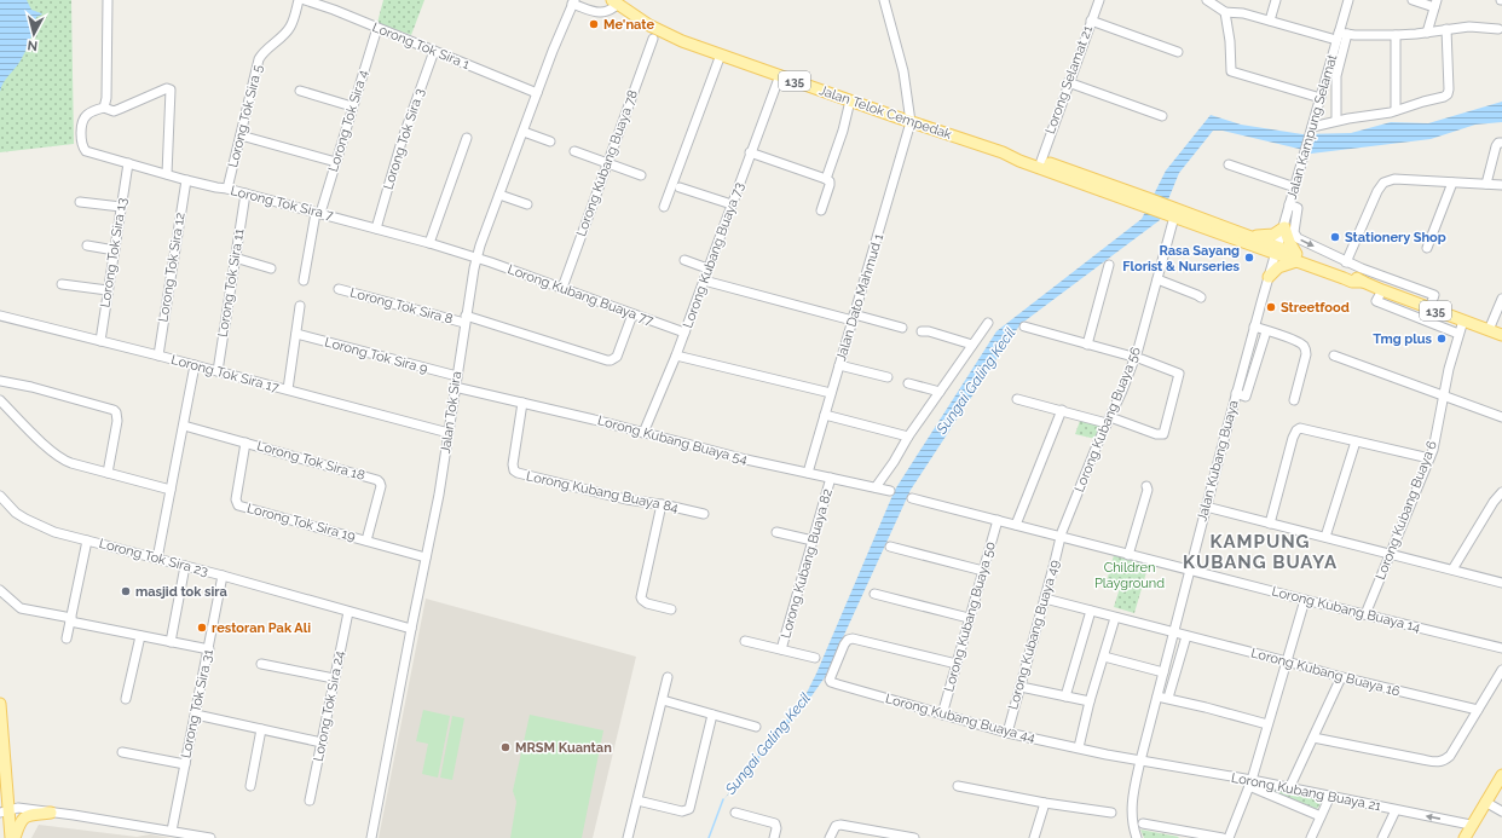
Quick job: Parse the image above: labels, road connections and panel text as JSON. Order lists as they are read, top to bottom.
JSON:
{
  "streets": {
    "main road": ["135", "Jalan Telok Cempedak"],
    "street": [
      "Lorong Tok Sira 1",
      "Lorong Selamat 21",
      "Lorong Tok Sira 5",
      "Lorong Tok Sira 4",
      "Jalan Kampung Selamat",
      "Lorong Tok Sira 3",
      "Lorong Kubang Buaya 78",
      "Lorong Tok Sira 7",
      "Lorong Tok Sira 13",
      "Lorong Kubang Buaya 73",
      "Lorong Tok Sira 12",
      "Lorong Tok Sira 11",
      "Lorong Kubang Buaya 77",
      "Jalan Dato Mahmud 1",
      "Lorong Tok Sira 8",
      "Lorong Tok Sira 9",
      "Lorong Tok Sira 17",
      "Jalan Tok Sira",
      "Lorong Kubang Buaya 56",
      "Lorong Kubang Buaya 54",
      "Lorong Tok Sira 18",
      "Jalan Kubang Buaya",
      "Lorong Kubang Buaya 84",
      "Lorong Kubang Buaya 6",
      "Lorong Tok Sira 19",
      "Lorong Tok Sira 23",
      "Lorong Kubang Buaya 82",
      "Lorong Kubang Buaya 14",
      "Lorong Kubang Buaya 50",
      "Lorong Kubang Buaya 49",
      "Lorong Kubang Buaya 16",
      "Lorong Tok Sira 31",
      "Lorong Tok Sira 24",
      "Lorong Kubang Buaya 44",
      "Lorong Kubang Buaya 21"
    ]
  },
  "crossings": [
    ["Lorong Tok Sira 1", "Lorong Tok Sira 4"],
    ["Lorong Tok Sira 1", "Lorong Tok Sira 3"],
    ["Lorong Tok Sira 1", "Jalan Tok Sira"],
    ["Lorong Selamat 21", "Jalan Telok Cempedak"],
    ["135", "Jalan Telok Cempedak"],
    ["135", "Jalan Kampung Selamat"],
    ["135", "Jalan Kubang Buaya"],
    ["135", "Lorong Kubang Buaya 6"],
    ["Jalan Telok Cempedak", "Jalan Kampung Selamat"],
    ["Jalan Telok Cempedak", "Lorong Kubang Buaya 73"],
    ["Jalan Telok Cempedak", "Jalan Dato Mahmud 1"],
    ["Jalan Telok Cempedak", "Lorong Kubang Buaya 56"],
    ["Jalan Telok Cempedak", "Jalan Kubang Buaya"],
    ["Lorong Tok Sira 5", "Lorong Tok Sira 7"],
    ["Lorong Tok Sira 4", "Lorong Tok Sira 7"],
    ["Jalan Kampung Selamat", "Jalan Kubang Buaya"],
    ["Lorong Tok Sira 3", "Lorong Tok Sira 7"],
    ["Lorong Kubang Buaya 78", "Lorong Kubang Buaya 77"],
    ["Lorong Tok Sira 7", "Lorong Tok Sira 13"],
    ["Lorong Tok Sira 7", "Lorong Tok Sira 12"],
    ["Lorong Tok Sira 7", "Lorong Tok Sira 11"],
    ["Lorong Tok Sira 7", "Lorong Kubang Buaya 77"],
    ["Lorong Tok Sira 7", "Jalan Tok Sira"],
    ["Lorong Tok Sira 13", "Lorong Tok Sira 17"],
    ["Lorong Kubang Buaya 73", "Lorong Kubang Buaya 77"],
    ["Lorong Kubang Buaya 73", "Lorong Kubang Buaya 54"],
    ["Lorong Tok Sira 12", "Lorong Tok Sira 17"],
    ["Lorong Tok Sira 11", "Lorong Tok Sira 17"],
    ["Lorong Kubang Buaya 77", "Lorong Tok Sira 8"],
    ["Lorong Kubang Buaya 77", "Jalan Tok Sira"],
    ["Jalan Dato Mahmud 1", "Lorong Kubang Buaya 54"],
    ["Lorong Tok Sira 8", "Jalan Tok Sira"],
    ["Lorong Tok Sira 9", "Jalan Tok Sira"],
    ["Lorong Tok Sira 17", "Jalan Tok Sira"],
    ["Jalan Tok Sira", "Lorong Kubang Buaya 54"],
    ["Jalan Tok Sira", "Lorong Tok Sira 19"],
    ["Jalan Tok Sira", "Lorong Tok Sira 23"],
    ["Lorong Kubang Buaya 56", "Lorong Kubang Buaya 49"],
    ["Lorong Kubang Buaya 54", "Lorong Kubang Buaya 84"],
    ["Lorong Kubang Buaya 54", "Lorong Kubang Buaya 82"],
    ["Lorong Tok Sira 18", "Lorong Tok Sira 19"],
    ["Jalan Kubang Buaya", "Lorong Kubang Buaya 14"],
    ["Jalan Kubang Buaya", "Lorong Kubang Buaya 16"],
    ["Jalan Kubang Buaya", "Lorong Kubang Buaya 44"],
    ["Jalan Kubang Buaya", "Lorong Kubang Buaya 21"],
    ["Lorong Kubang Buaya 6", "Lorong Kubang Buaya 14"],
    ["Lorong Tok Sira 23", "Lorong Tok Sira 31"],
    ["Lorong Tok Sira 23", "Lorong Tok Sira 24"],
    ["Lorong Kubang Buaya 50", "Lorong Kubang Buaya 44"],
    ["Lorong Kubang Buaya 49", "Lorong Kubang Buaya 16"],
    ["Lorong Kubang Buaya 49", "Lorong Kubang Buaya 44"],
    ["Lorong Kubang Buaya 44", "Lorong Kubang Buaya 21"]
  ],
  "districts": ["KAMPUNG KUBANG BUAYA"],
  "water": ["Sungai Galing Kecil"],
  "parks": ["Children Playground"],
  "places": [
    "Me'nate",
    "Stationery Shop",
    "Rasa Sayang Florist & Nurseries",
    "Streetfood",
    "Tmg plus",
    "masjid tok sira",
    "restoran Pak Ali",
    "MRSM Kuantan"
  ],
  "north": "bottom"
}
